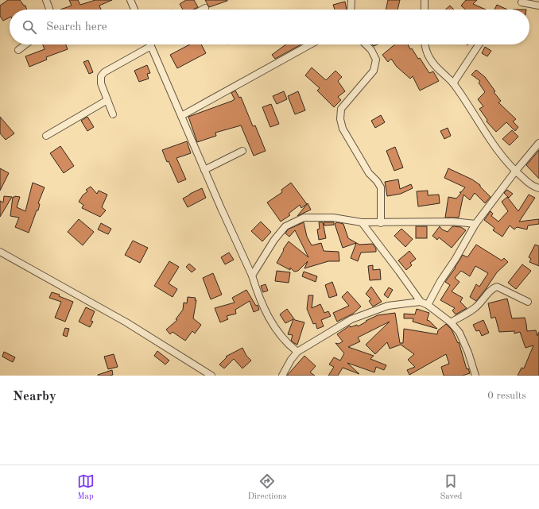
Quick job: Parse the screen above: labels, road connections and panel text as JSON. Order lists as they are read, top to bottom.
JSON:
{
  "page": {
    "search": "Search here",
    "heading": ["Nearby", "0 results"],
    "nav": ["Map", "Directions", "Saved"]
  }
}
